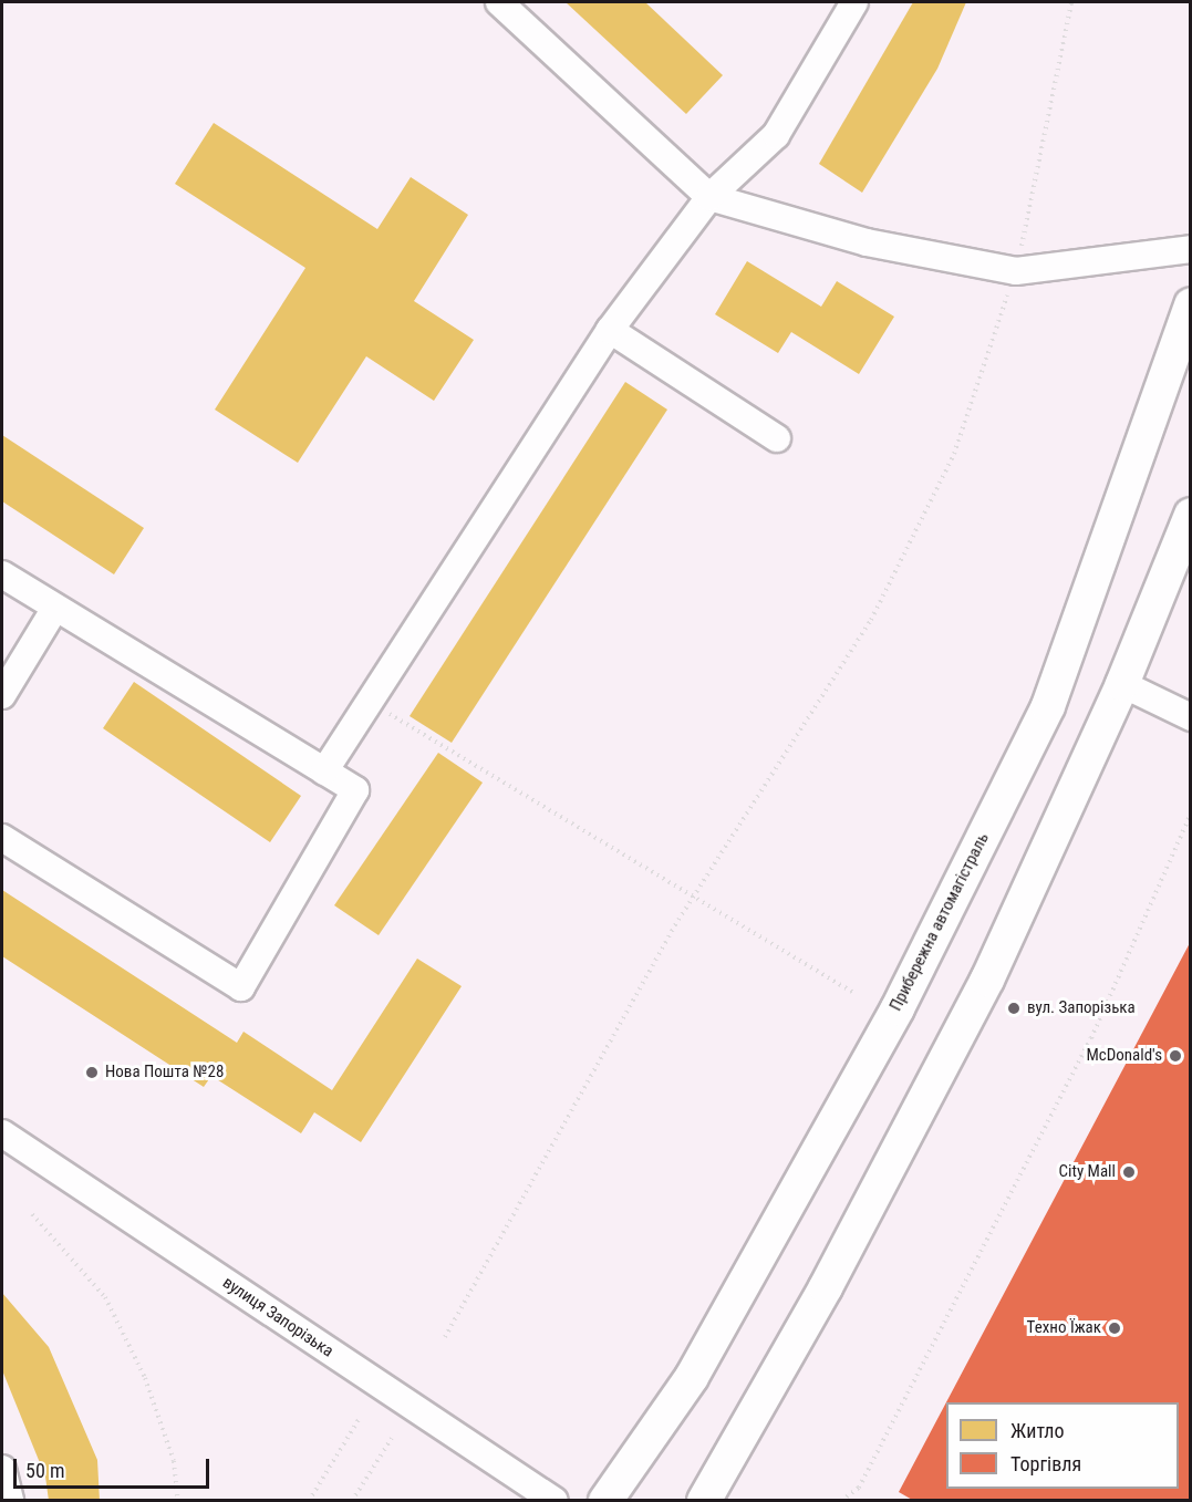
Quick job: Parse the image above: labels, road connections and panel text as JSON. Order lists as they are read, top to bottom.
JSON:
{
  "streets": {
    "main road": ["Прибережна автомагістраль"],
    "street": ["вулиця Запорізька"]
  },
  "places": [
    "вул. Запорізька",
    "McDonald's",
    "Нова Пошта №28",
    "City Mall",
    "Техно Їжак"
  ],
  "legend": ["Житло", "Торгівля"],
  "scale_bar": "50 m"
}
